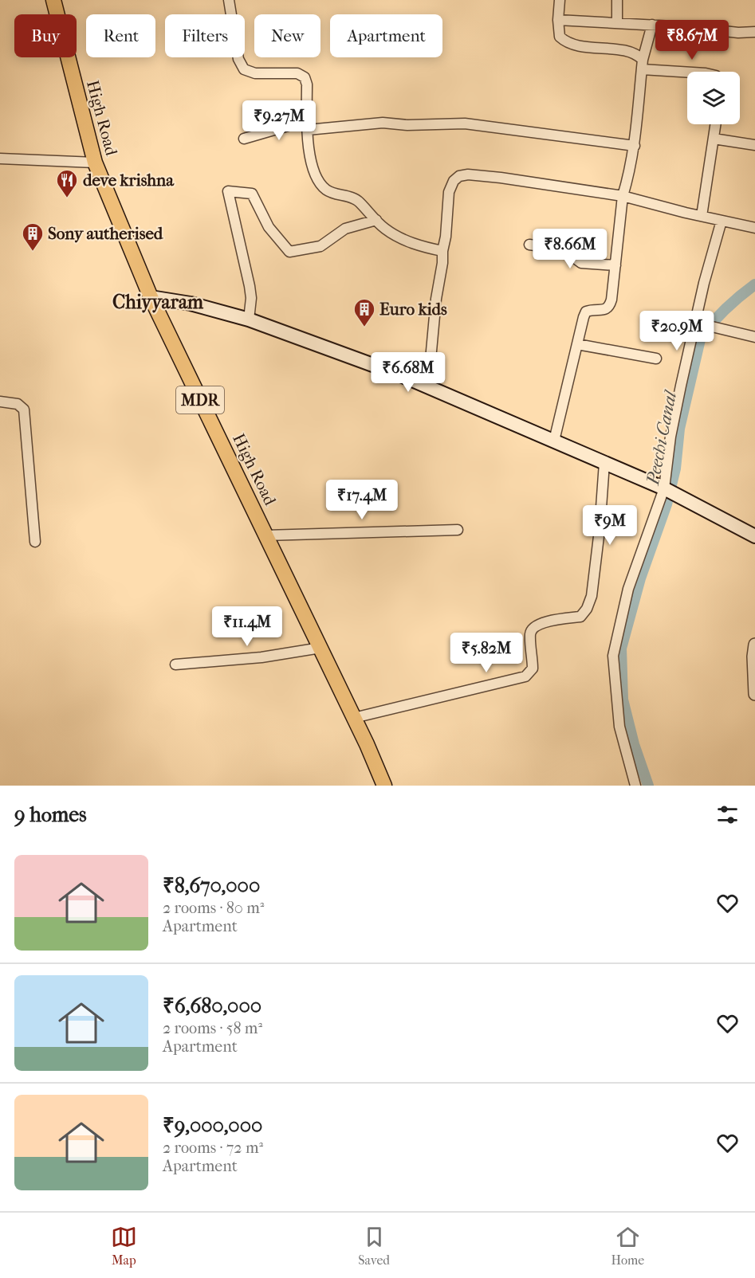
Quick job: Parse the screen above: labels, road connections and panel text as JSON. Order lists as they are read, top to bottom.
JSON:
{
  "streets": {
    "main road": ["High Road", "MDR"]
  },
  "districts": ["Chiyyaram"],
  "water": ["Peechi Canal"],
  "places": {
    "restaurant": ["deve krishna"],
    "building": ["Sony autherised", "Euro kids"]
  },
  "page": {
    "chip": [
      "Buy",
      "Rent",
      "Filters",
      "New",
      "Apartment"
    ],
    "price": [
      "₹8.67M",
      "₹9.27M",
      "₹8.66M",
      "₹20.9M",
      "₹6.68M",
      "₹17.4M",
      "₹9M",
      "₹11.4M",
      "₹5.82M"
    ],
    "heading": "9 homes",
    "list": [
      {
        "name": "₹8,670,000",
        "note": "2 rooms · 80 m² · Apartment"
      },
      {
        "name": "₹6,680,000",
        "note": "2 rooms · 58 m² · Apartment"
      },
      {
        "name": "₹9,000,000",
        "note": "2 rooms · 72 m² · Apartment"
      }
    ],
    "tabs": ["Map", "Saved", "Home"]
  }
}
